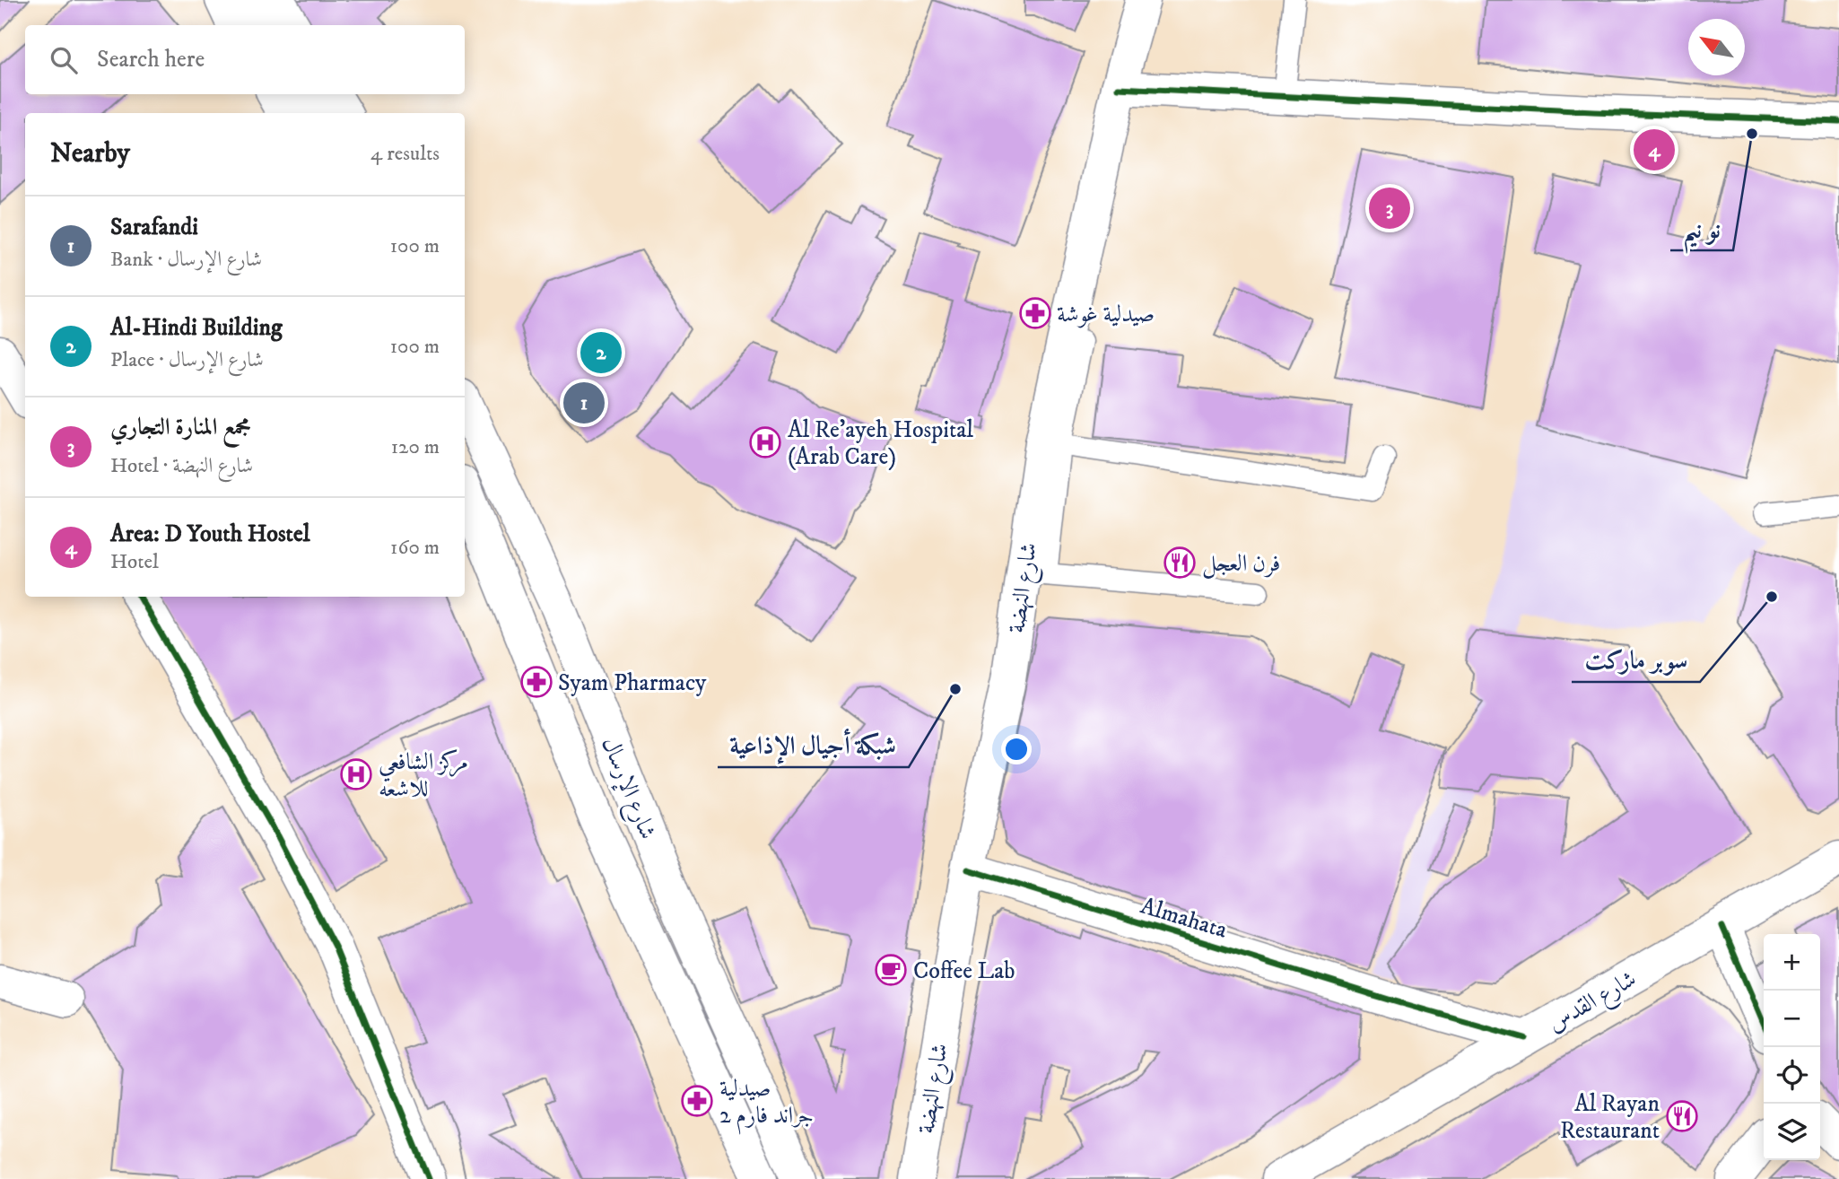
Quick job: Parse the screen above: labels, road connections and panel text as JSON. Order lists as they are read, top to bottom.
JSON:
{
  "streets": {
    "main road": [
      "شارع النهضة",
      "شارع الإرسال",
      "Almahata",
      "شارع القدس"
    ]
  },
  "crossings": [
    ["شارع النهضة", "Almahata"],
    ["Almahata", "شارع القدس"]
  ],
  "places": {
    "other": ["نو نيم", "سوبر ماركت", "شبكة أجيال الإذاعية"],
    "pharmacy": ["صيدلية غوشة", "Syam Pharmacy", "صيدلية جراند فارم 2"],
    "hospital": ["Al Re'ayeh Hospital (Arab Care)", "مركز الشافعي للاشعه"],
    "restaurant": ["فرن العجل", "Al Rayan Restaurant"],
    "cafe": ["Coffee Lab"]
  },
  "north": "top left",
  "page": {
    "search": "Search here",
    "heading": ["Nearby", "4 results"],
    "pins": [
      "4",
      "3",
      "2",
      "1"
    ],
    "list": [
      {
        "mark": "1",
        "name": "Sarafandi",
        "note": "Bank · شارع الإرسال",
        "value": "100 m"
      },
      {
        "mark": "2",
        "name": "Al-Hindi Building",
        "note": "Place · شارع الإرسال",
        "value": "100 m"
      },
      {
        "mark": "3",
        "name": "مجمع المنارة التجاري",
        "note": "Hotel · شارع النهضة",
        "value": "120 m"
      },
      {
        "mark": "4",
        "name": "Area: D Youth Hostel",
        "note": "Hotel",
        "value": "160 m"
      }
    ],
    "map_buttons": ["+", "−"]
  }
}
